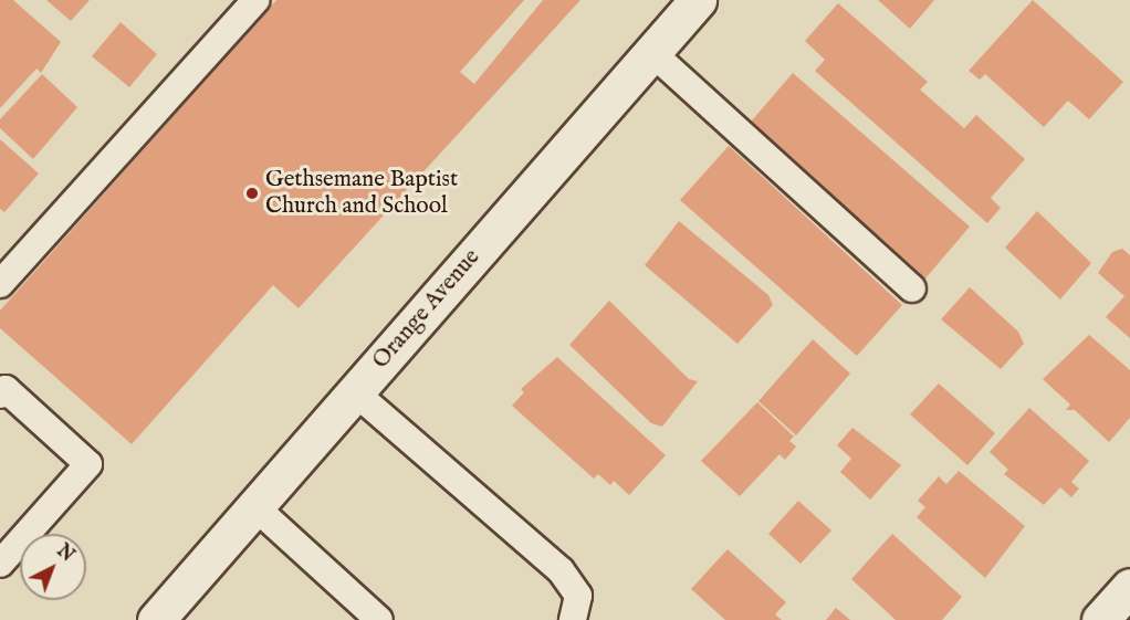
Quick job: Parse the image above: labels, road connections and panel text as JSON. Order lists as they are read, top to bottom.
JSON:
{
  "streets": {
    "street": ["Orange Avenue"]
  },
  "places": ["Gethsemane Baptist Church and School"],
  "north": "top right"
}
